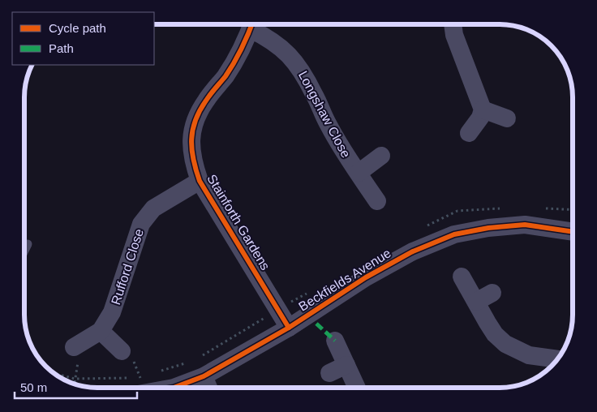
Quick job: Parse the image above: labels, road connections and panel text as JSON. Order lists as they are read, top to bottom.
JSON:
{
  "streets": {
    "street": [
      "Longshaw Close",
      "Stainforth Gardens",
      "Rufford Close",
      "Beckfields Avenue"
    ]
  },
  "crossings": [
    ["Stainforth Gardens", "Rufford Close"],
    ["Stainforth Gardens", "Beckfields Avenue"]
  ],
  "legend": ["Cycle path", "Path"],
  "scale_bar": "50 m"
}
